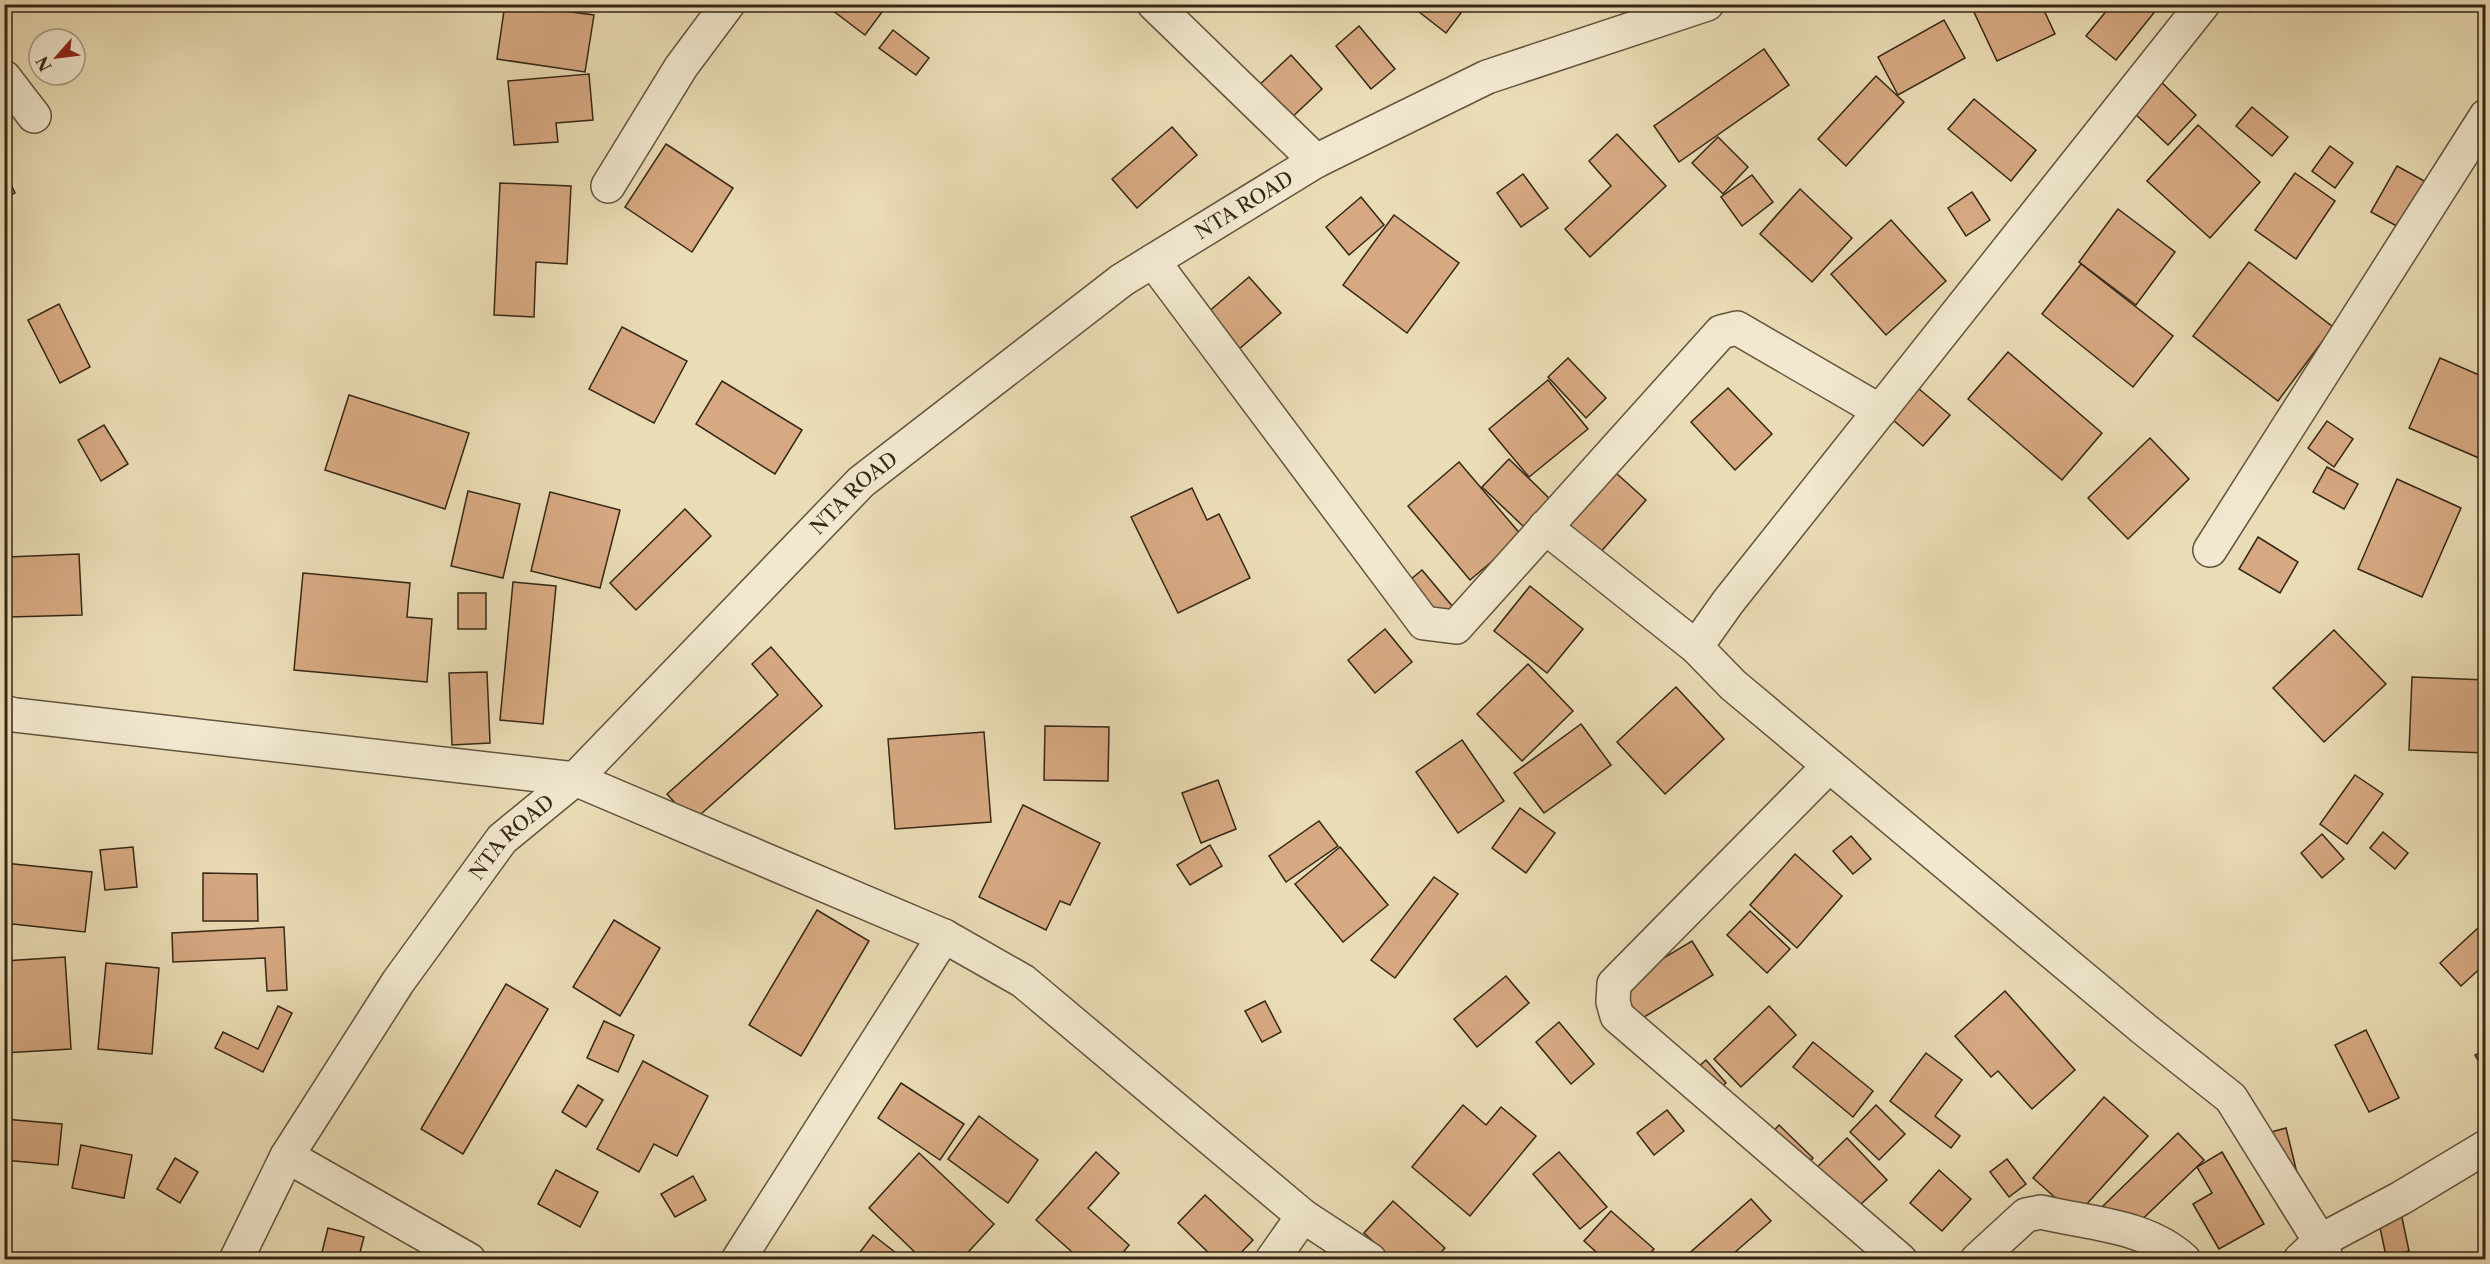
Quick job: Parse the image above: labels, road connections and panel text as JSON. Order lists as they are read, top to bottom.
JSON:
{
  "streets": {
    "street": ["NTA ROAD"]
  },
  "north": "bottom left"
}
